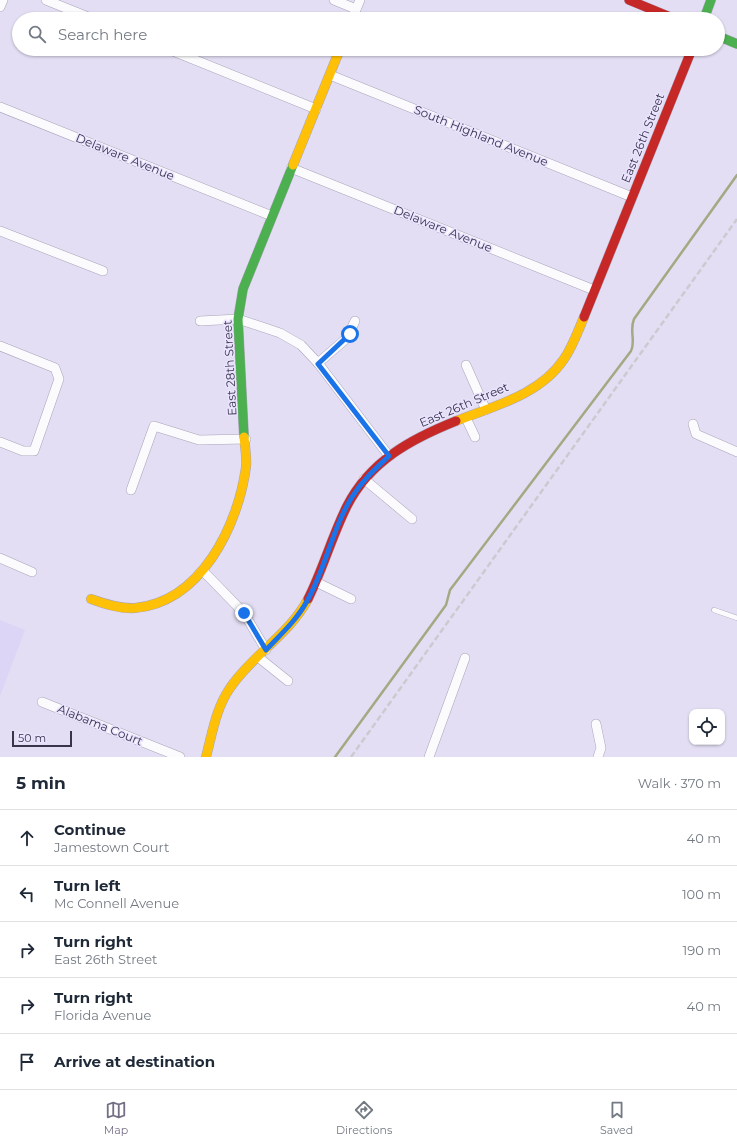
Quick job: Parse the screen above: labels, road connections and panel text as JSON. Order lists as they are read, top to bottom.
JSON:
{
  "streets": {
    "street": [
      "South Highland Avenue",
      "East 26th Street",
      "Delaware Avenue",
      "East 28th Street",
      "Alabama Court"
    ]
  },
  "crossings": [
    ["South Highland Avenue", "East 26th Street"],
    ["South Highland Avenue", "East 28th Street"],
    ["East 26th Street", "Delaware Avenue"],
    ["Delaware Avenue", "East 28th Street"]
  ],
  "scale_bar": "50 m",
  "page": {
    "search": "Search here",
    "scale": "50 m",
    "heading": ["5 min", "Walk · 370 m"],
    "list": [
      ["Continue", "Jamestown Court", "40 m"],
      ["Turn left", "Mc Connell Avenue", "100 m"],
      ["Turn right", "East 26th Street", "190 m"],
      ["Turn right", "Florida Avenue", "40 m"],
      "Arrive at destination"
    ],
    "nav": ["Map", "Directions", "Saved"]
  }
}
